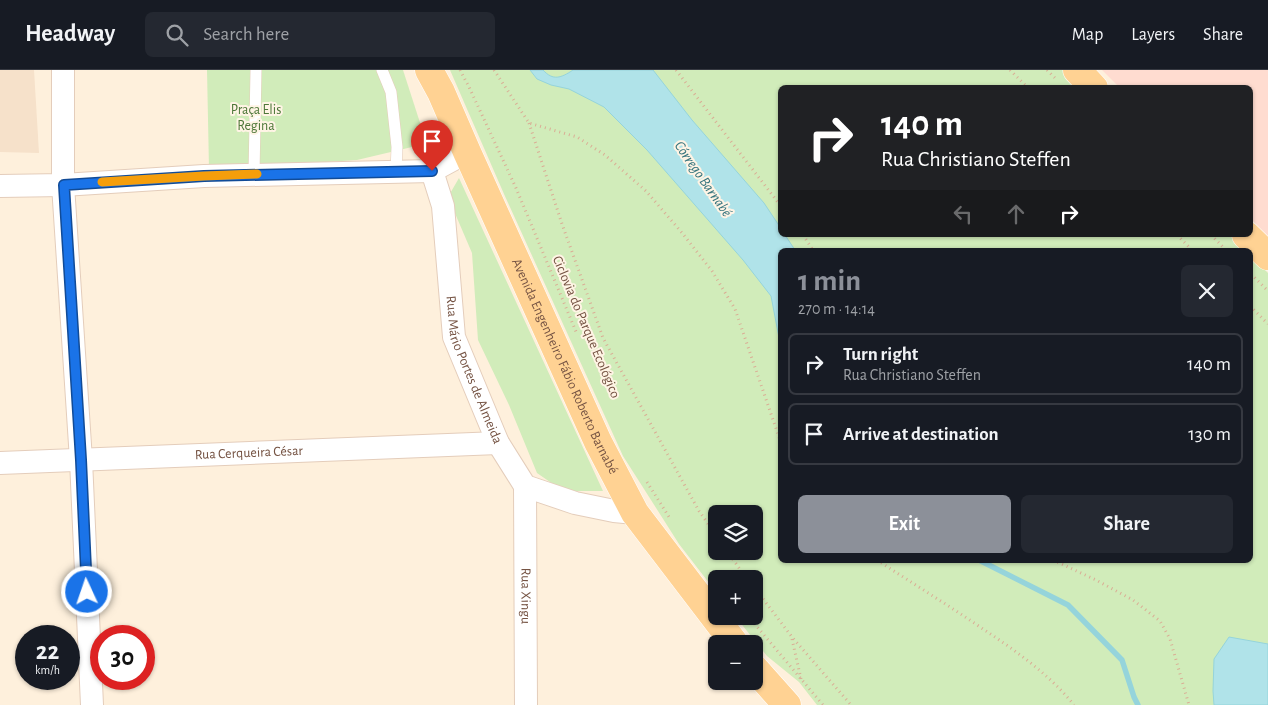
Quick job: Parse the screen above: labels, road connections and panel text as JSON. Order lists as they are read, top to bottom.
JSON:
{
  "streets": {
    "main road": ["Avenida Engenheiro Fábio Roberto Barnabé"],
    "street": ["Rua Mário Portes de Almeida", "Rua Cerqueira César", "Rua Xingu"],
    "path": ["Ciclovia do Parque Ecológico"]
  },
  "crossings": [
    ["Rua Mário Portes de Almeida", "Rua Cerqueira César"],
    ["Rua Mário Portes de Almeida", "Rua Xingu"]
  ],
  "water": ["Córrego Barnabé"],
  "parks": ["Praça Elis Regina"],
  "page": {
    "header": "Headway",
    "search": "Search here",
    "nav": ["Map", "Layers", "Share"],
    "turn": ["140 m", "Rua Christiano Steffen"],
    "heading": ["1 min", "270 m · 14:14"],
    "list": [
      {
        "name": "Turn right",
        "note": "Rua Christiano Steffen",
        "value": "140 m"
      },
      {
        "name": "Arrive at destination",
        "value": "130 m"
      }
    ],
    "buttons": ["Exit", "Share"],
    "map_buttons": ["+", "−"],
    "speed": "22 km/h",
    "limit": "30"
  }
}
